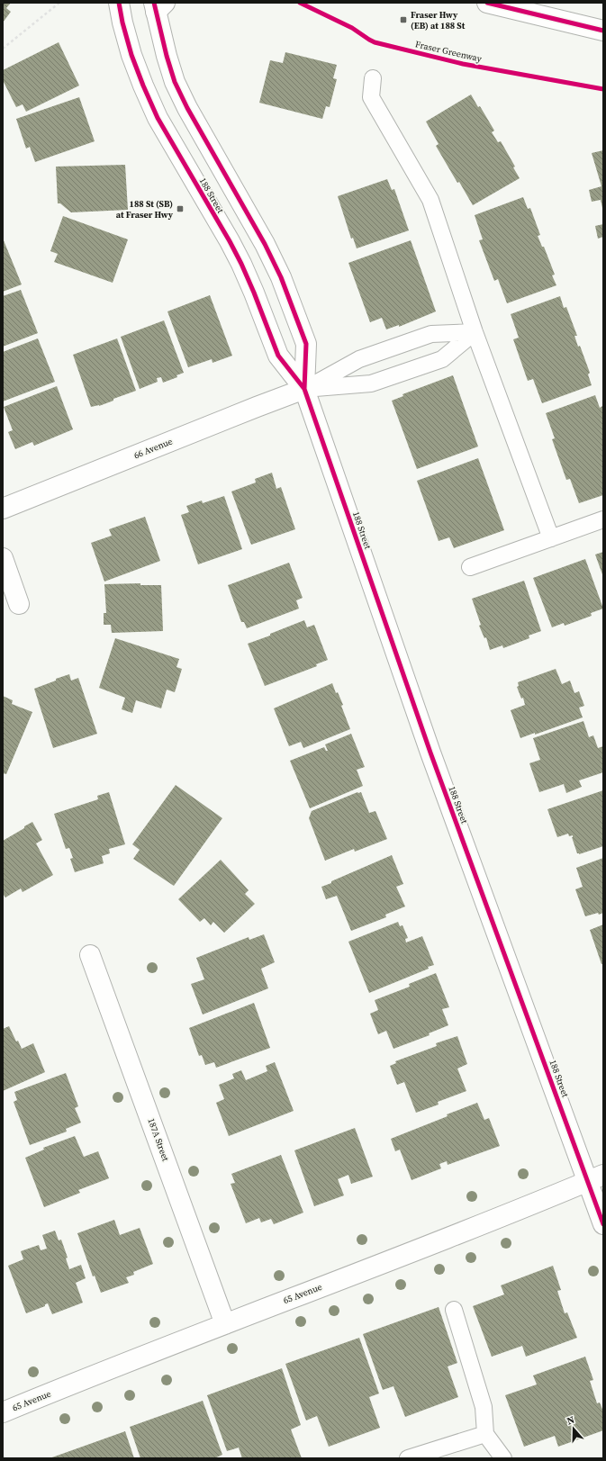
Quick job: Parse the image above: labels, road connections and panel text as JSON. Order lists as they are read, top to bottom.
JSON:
{
  "streets": {
    "street": [
      "188 Street",
      "66 Avenue",
      "187A Street",
      "65 Avenue"
    ],
    "cycle path": ["Fraser Greenway"]
  },
  "crossings": [
    ["188 Street", "66 Avenue"],
    ["188 Street", "65 Avenue"],
    ["187A Street", "65 Avenue"]
  ],
  "places": {
    "transit": ["Fraser Hwy (EB) at 188 St", "188 St (SB) at Fraser Hwy"]
  },
  "north": "top"
}
